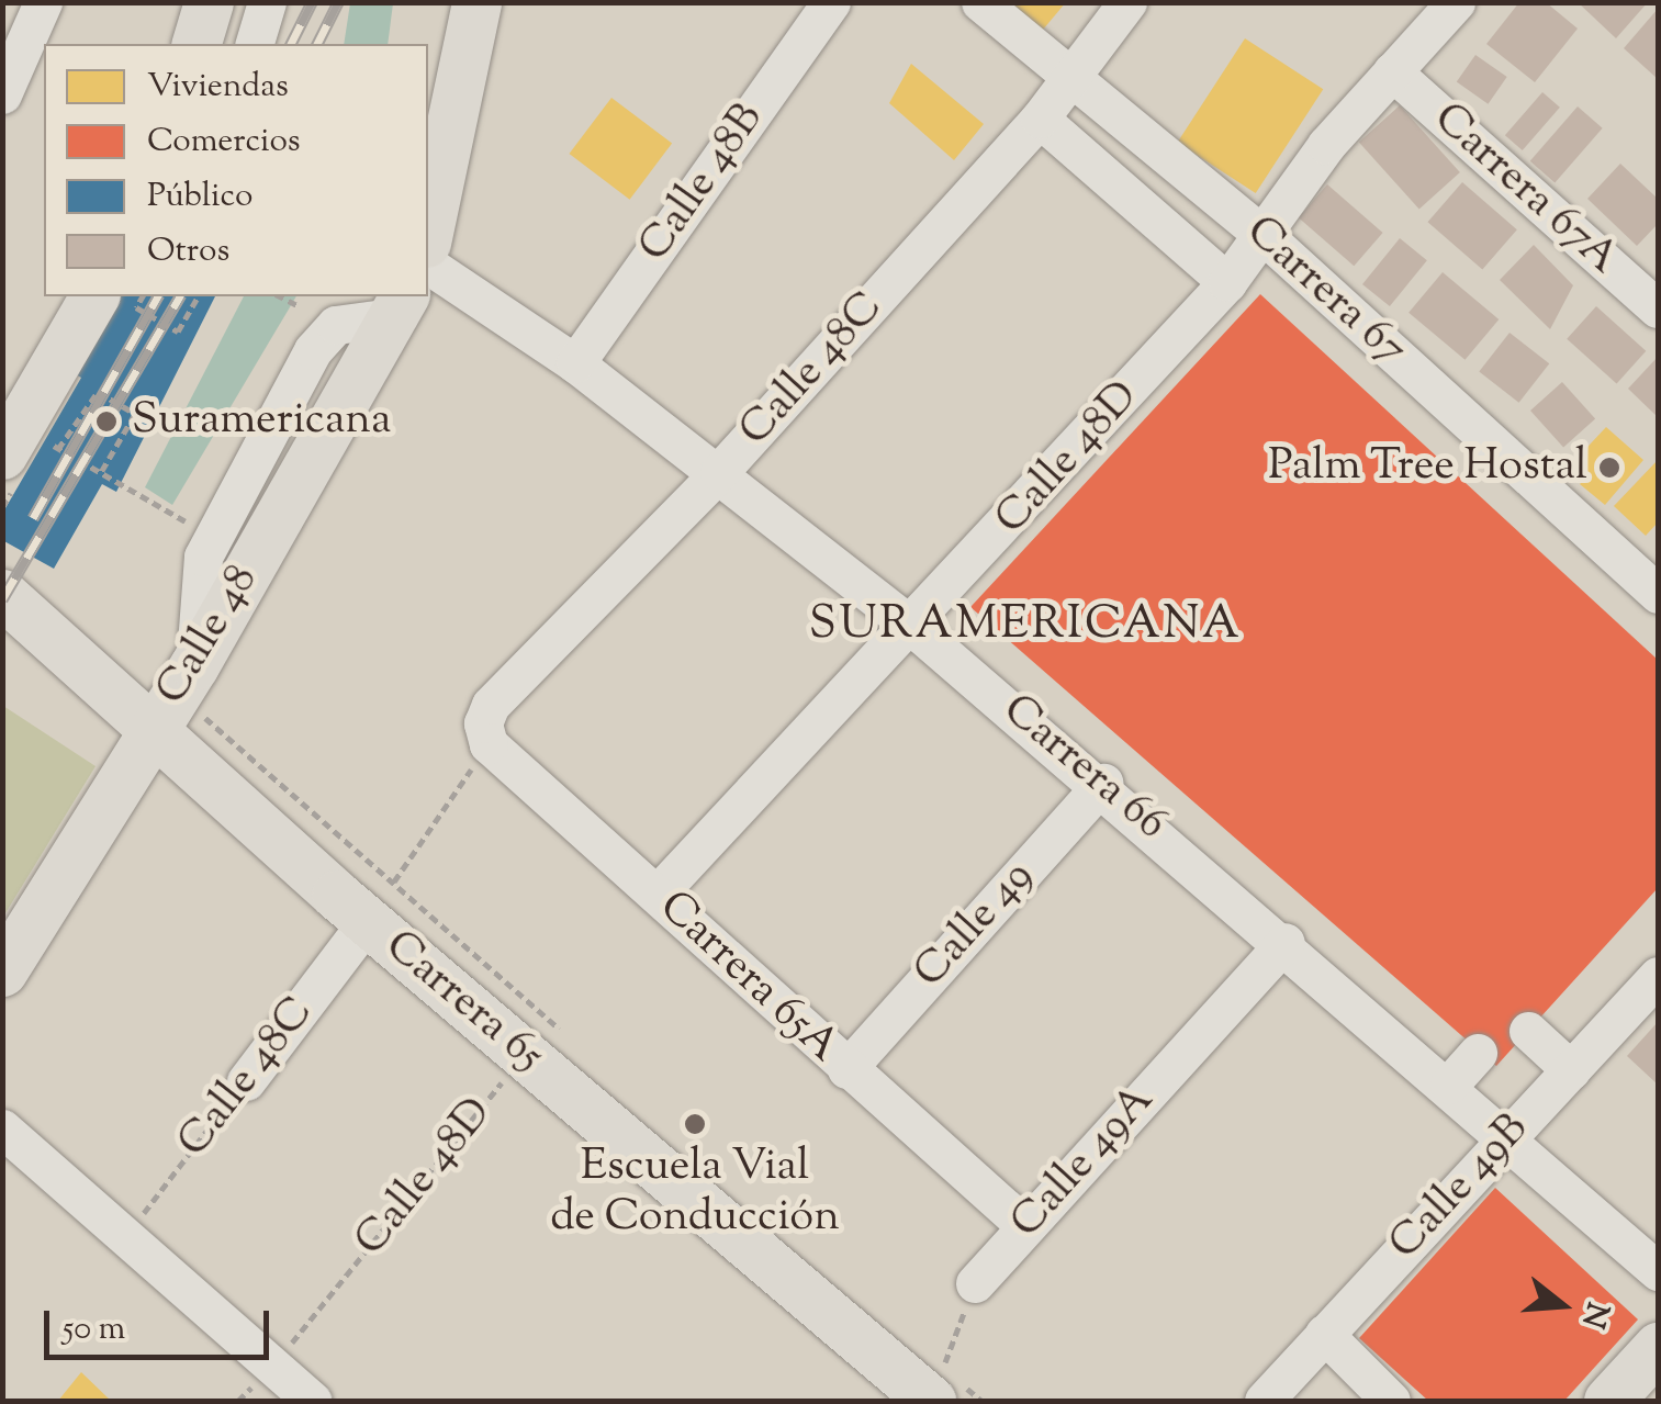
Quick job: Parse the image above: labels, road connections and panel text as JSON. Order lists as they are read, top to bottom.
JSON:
{
  "streets": {
    "main road": ["Calle 48", "Carrera 65"],
    "street": [
      "Calle 48B",
      "Carrera 67A",
      "Carrera 67",
      "Calle 48C",
      "Calle 48D",
      "Carrera 66",
      "Calle 49",
      "Carrera 65A",
      "Calle 49A",
      "Calle 49B"
    ]
  },
  "crossings": [
    ["Calle 48B", "Carrera 66"],
    ["Carrera 67A", "Calle 48D"],
    ["Carrera 67", "Calle 48C"],
    ["Carrera 67", "Calle 48D"],
    ["Calle 48C", "Carrera 66"],
    ["Calle 48C", "Carrera 65A"],
    ["Calle 48C", "Carrera 65"],
    ["Calle 48D", "Carrera 66"],
    ["Calle 48D", "Carrera 65A"],
    ["Calle 48", "Carrera 65"],
    ["Carrera 66", "Calle 49"],
    ["Carrera 66", "Calle 49A"],
    ["Carrera 66", "Calle 49B"],
    ["Calle 49", "Carrera 65A"],
    ["Carrera 65A", "Calle 49A"]
  ],
  "districts": ["SURAMERICANA"],
  "places": ["Suramericana", "Palm Tree Hostal", "Escuela Vial de Conducción"],
  "legend": [
    "Viviendas",
    "Comercios",
    "Público",
    "Otros"
  ],
  "scale_bar": "50 m",
  "north": "right"
}
